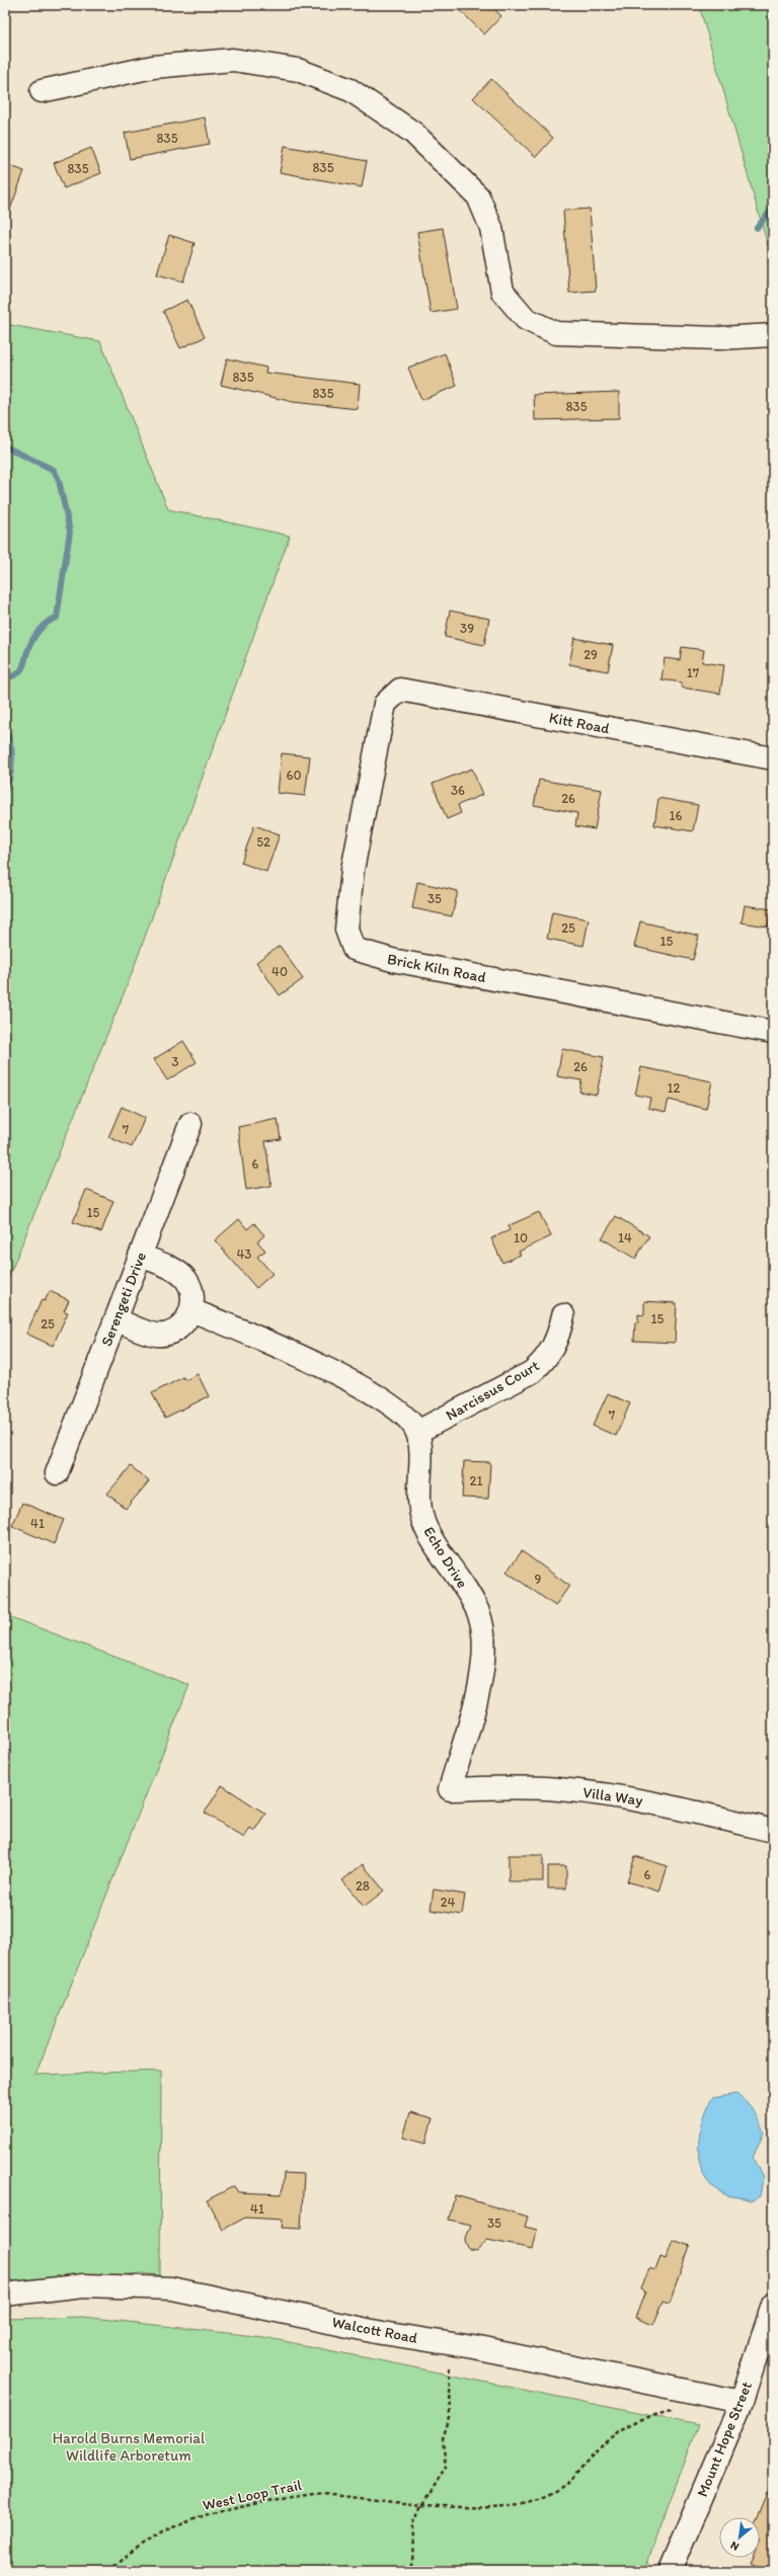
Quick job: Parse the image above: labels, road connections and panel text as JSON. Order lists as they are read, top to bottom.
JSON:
{
  "streets": {
    "street": [
      "Kitt Road",
      "Brick Kiln Road",
      "Serengeti Drive",
      "Narcissus Court",
      "Echo Drive",
      "Villa Way",
      "Walcott Road",
      "Mount Hope Street"
    ],
    "path": ["West Loop Trail"]
  },
  "crossings": [
    ["Kitt Road", "Brick Kiln Road"],
    ["Narcissus Court", "Echo Drive"],
    ["Echo Drive", "Villa Way"],
    ["Walcott Road", "Mount Hope Street"]
  ],
  "parks": ["Harold Burns Memorial Wildlife Arboretum"],
  "house_numbers": [
    "835",
    "835",
    "835",
    "835",
    "835",
    "835",
    "39",
    "29",
    "17",
    "60",
    "36",
    "26",
    "16",
    "52",
    "35",
    "25",
    "15",
    "40",
    "3",
    "26",
    "12",
    "7",
    "6",
    "15",
    "10",
    "14",
    "43",
    "15",
    "25",
    "7",
    "21",
    "41",
    "9",
    "6",
    "28",
    "24",
    "41",
    "35"
  ],
  "north": "bottom left"
}
